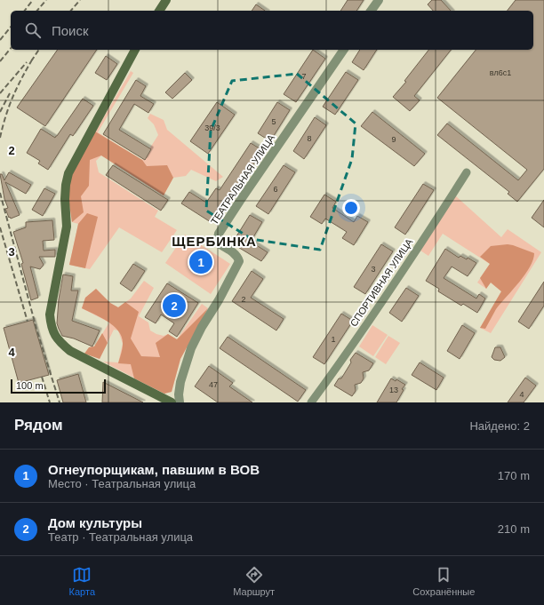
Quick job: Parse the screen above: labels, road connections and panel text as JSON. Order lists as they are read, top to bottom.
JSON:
{
  "streets": {
    "street": ["ТЕАТРАЛЬНАЯ УЛИЦА", "СПОРТИВНАЯ УЛИЦА"]
  },
  "districts": ["ЩЕРБИНКА"],
  "house_numbers": [
    "вл6с1",
    "7",
    "5",
    "39/3",
    "8",
    "9",
    "6",
    "3",
    "2",
    "1",
    "47",
    "13",
    "4"
  ],
  "scale_bar": "100 m",
  "page": {
    "search": "Поиск",
    "pins": ["1", "2"],
    "scale": "100 m",
    "heading": ["Рядом", "Найдено: 2"],
    "list": [
      {
        "mark": "1",
        "name": "Огнеупорщикам, павшим в ВОВ",
        "note": "Место · Театральная улица",
        "value": "170 m"
      },
      {
        "mark": "2",
        "name": "Дом культуры",
        "note": "Театр · Театральная улица",
        "value": "210 m"
      }
    ],
    "nav": ["Карта", "Маршрут", "Сохранённые"]
  },
  "grid": {
    "rows": ["2", "3", "4"]
  }
}
